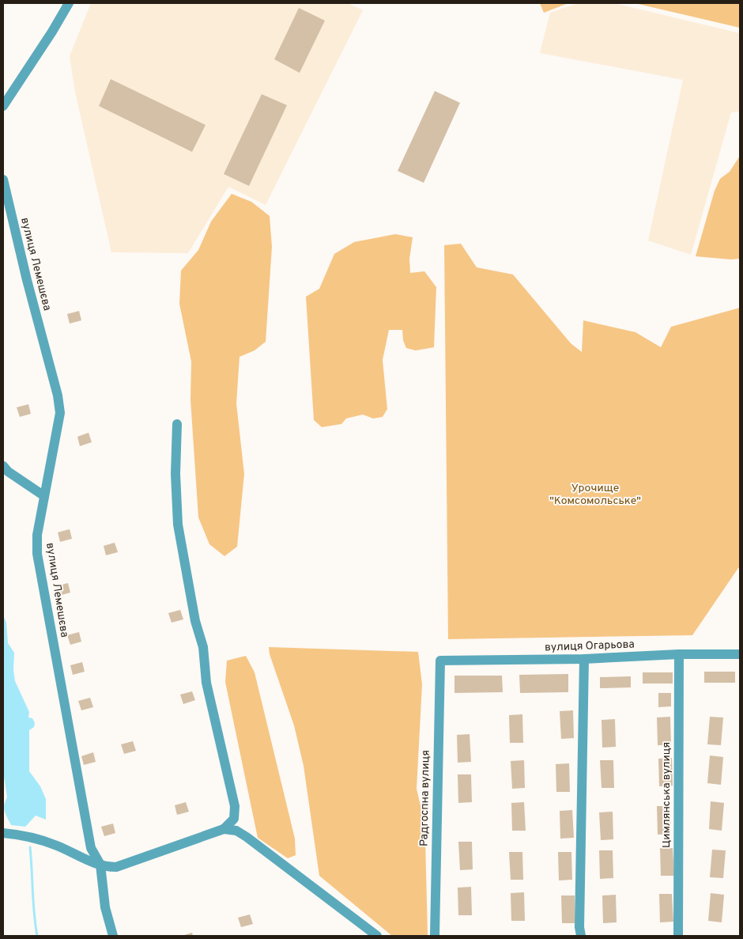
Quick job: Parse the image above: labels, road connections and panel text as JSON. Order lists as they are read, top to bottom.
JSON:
{
  "streets": {
    "street": [
      "вулиця Лемешєва",
      "вулиця Огарьова",
      "Цимлянська вулиця",
      "Радгоспна вулиця"
    ]
  },
  "crossings": [
    ["вулиця Огарьова", "Цимлянська вулиця"],
    ["вулиця Огарьова", "Радгоспна вулиця"]
  ],
  "parks": ["Урочище \"Комсомольське\""]
}
